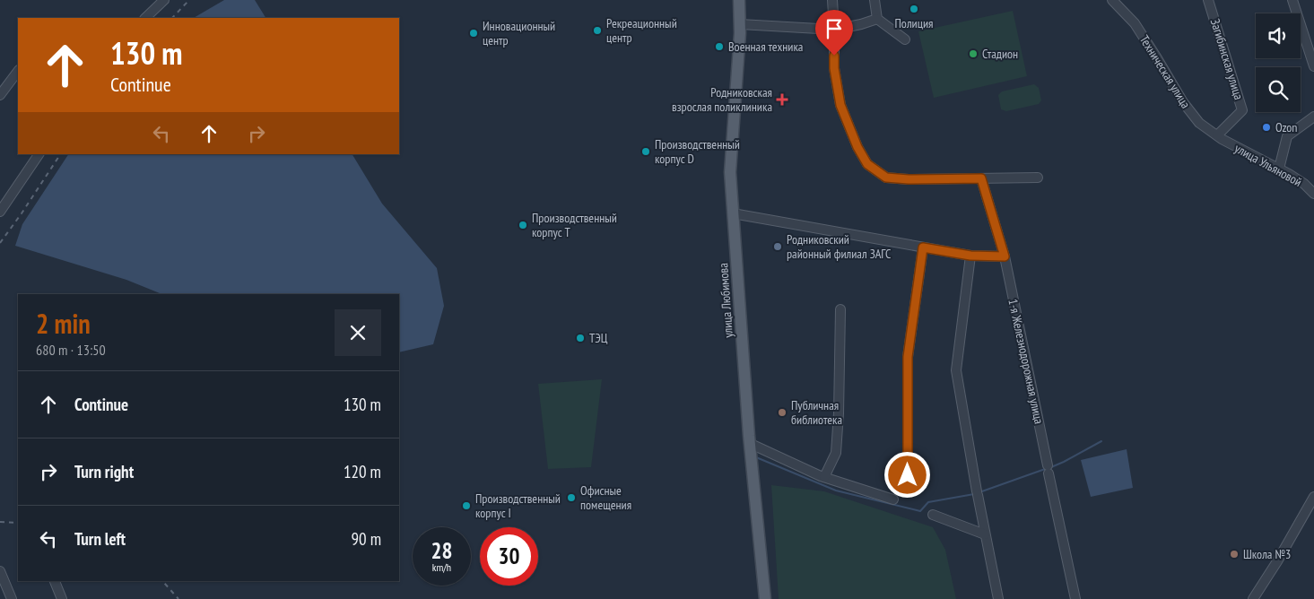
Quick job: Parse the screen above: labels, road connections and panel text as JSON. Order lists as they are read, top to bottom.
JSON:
{
  "streets": {
    "main road": ["улица Любимова"],
    "street": [
      "Загибинская улица",
      "Техническая улица",
      "улица Ульяновой",
      "1-я Железнодорожная улица"
    ]
  },
  "crossings": [
    ["Загибинская улица", "Техническая улица"],
    ["Загибинская улица", "улица Ульяновой"],
    ["Техническая улица", "улица Ульяновой"]
  ],
  "places": {
    "other": [
      "Полиция",
      "Рекреационный центр",
      "Инновационный центр",
      "Военная техника",
      "Стадион",
      "Ozon",
      "Производственный корпус D",
      "Производственный корпус T",
      "Родниковский районный филиал ЗАГС",
      "ТЭЦ",
      "Публичная библиотека",
      "Офисные помещения",
      "Производственный корпус I",
      "Школа №3"
    ],
    "health": ["Родниковская взрослая поликлиника"]
  },
  "page": {
    "turn": ["130 m", "Continue"],
    "heading": ["2 min", "680 m · 13:50"],
    "list": [
      {
        "name": "Continue",
        "value": "130 m"
      },
      {
        "name": "Turn right",
        "value": "120 m"
      },
      {
        "name": "Turn left",
        "value": "90 m"
      }
    ],
    "speed": "28 km/h",
    "limit": "30"
  }
}
